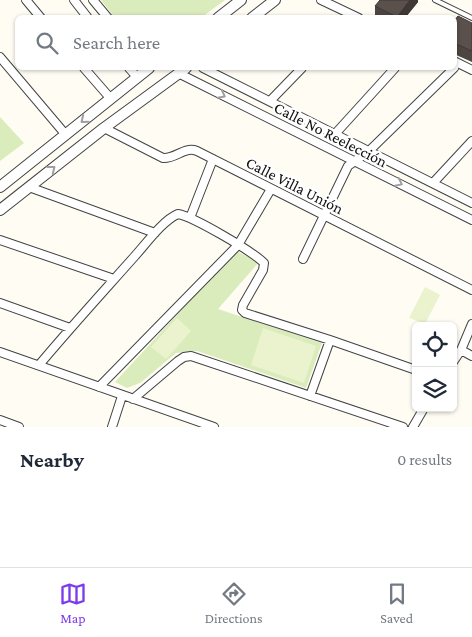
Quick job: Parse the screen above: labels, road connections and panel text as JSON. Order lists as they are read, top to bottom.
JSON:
{
  "streets": {
    "street": ["Calle No Reelección", "Calle Villa Unión"]
  },
  "page": {
    "search": "Search here",
    "heading": ["Nearby", "0 results"],
    "nav": ["Map", "Directions", "Saved"]
  }
}
